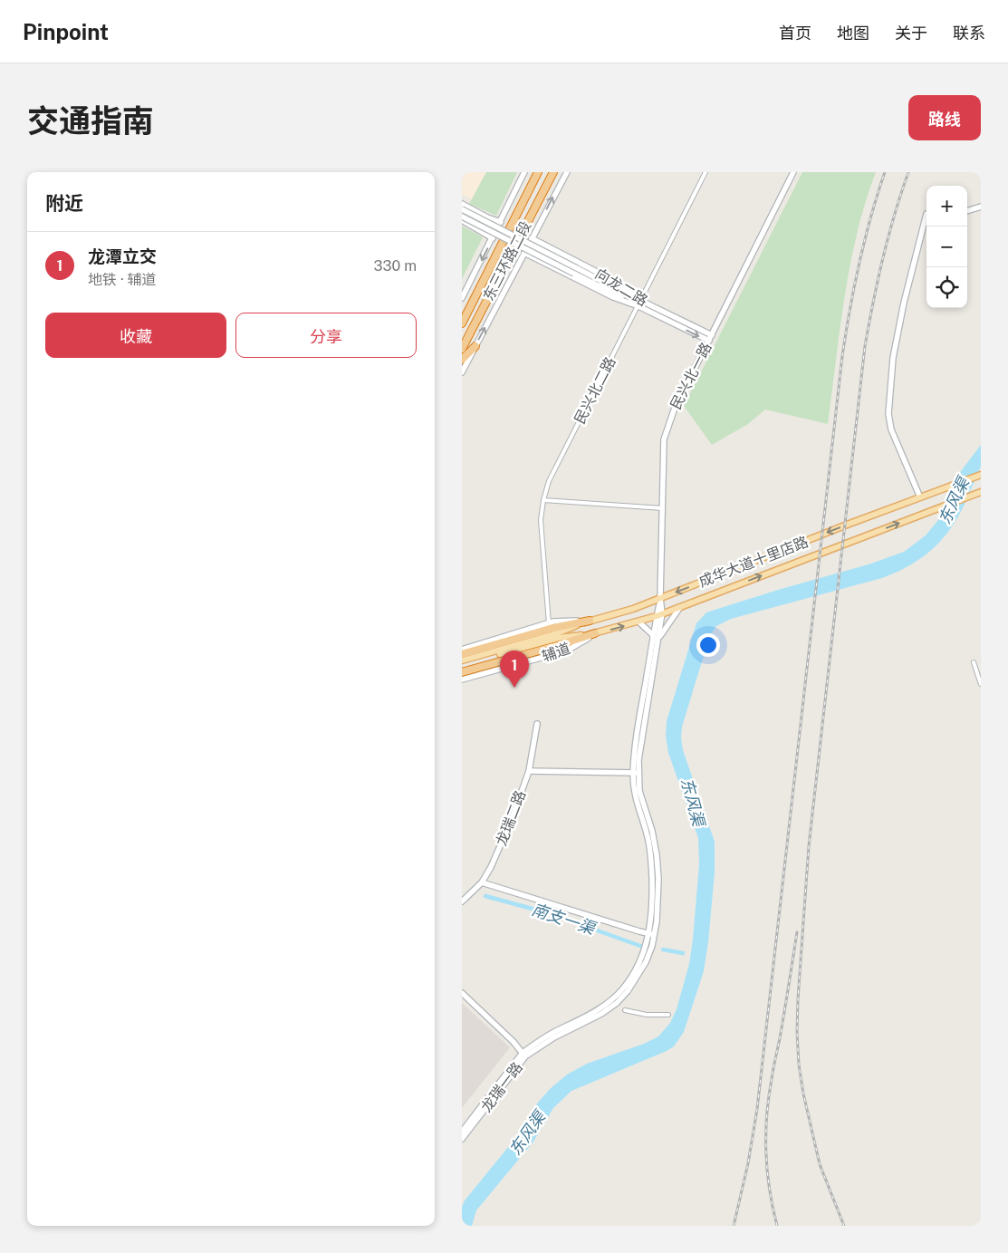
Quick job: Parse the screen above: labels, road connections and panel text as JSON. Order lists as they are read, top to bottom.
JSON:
{
  "streets": {
    "highway": ["东三环路二段"],
    "main road": ["成华大道十里店路"],
    "street": [
      "向龙二路",
      "民兴北一路",
      "民兴北二路",
      "辅道",
      "龙瑞二路",
      "龙瑞一路"
    ]
  },
  "crossings": [
    ["向龙二路", "民兴北一路"],
    ["向龙二路", "民兴北二路"],
    ["民兴北一路", "成华大道十里店路"],
    ["民兴北一路", "龙瑞一路"],
    ["成华大道十里店路", "辅道"]
  ],
  "water": ["东风渠", "南支一渠"],
  "page": {
    "header": "Pinpoint",
    "nav": [
      "首页",
      "地图",
      "关于",
      "联系"
    ],
    "title": "交通指南",
    "buttons": [
      "路线",
      ["收藏", "分享"]
    ],
    "heading": "附近",
    "map_buttons": ["+", "−"],
    "list": [
      {
        "mark": "1",
        "name": "龙潭立交",
        "note": "地铁 · 辅道",
        "value": "330 m"
      }
    ],
    "pins": "1"
  }
}
